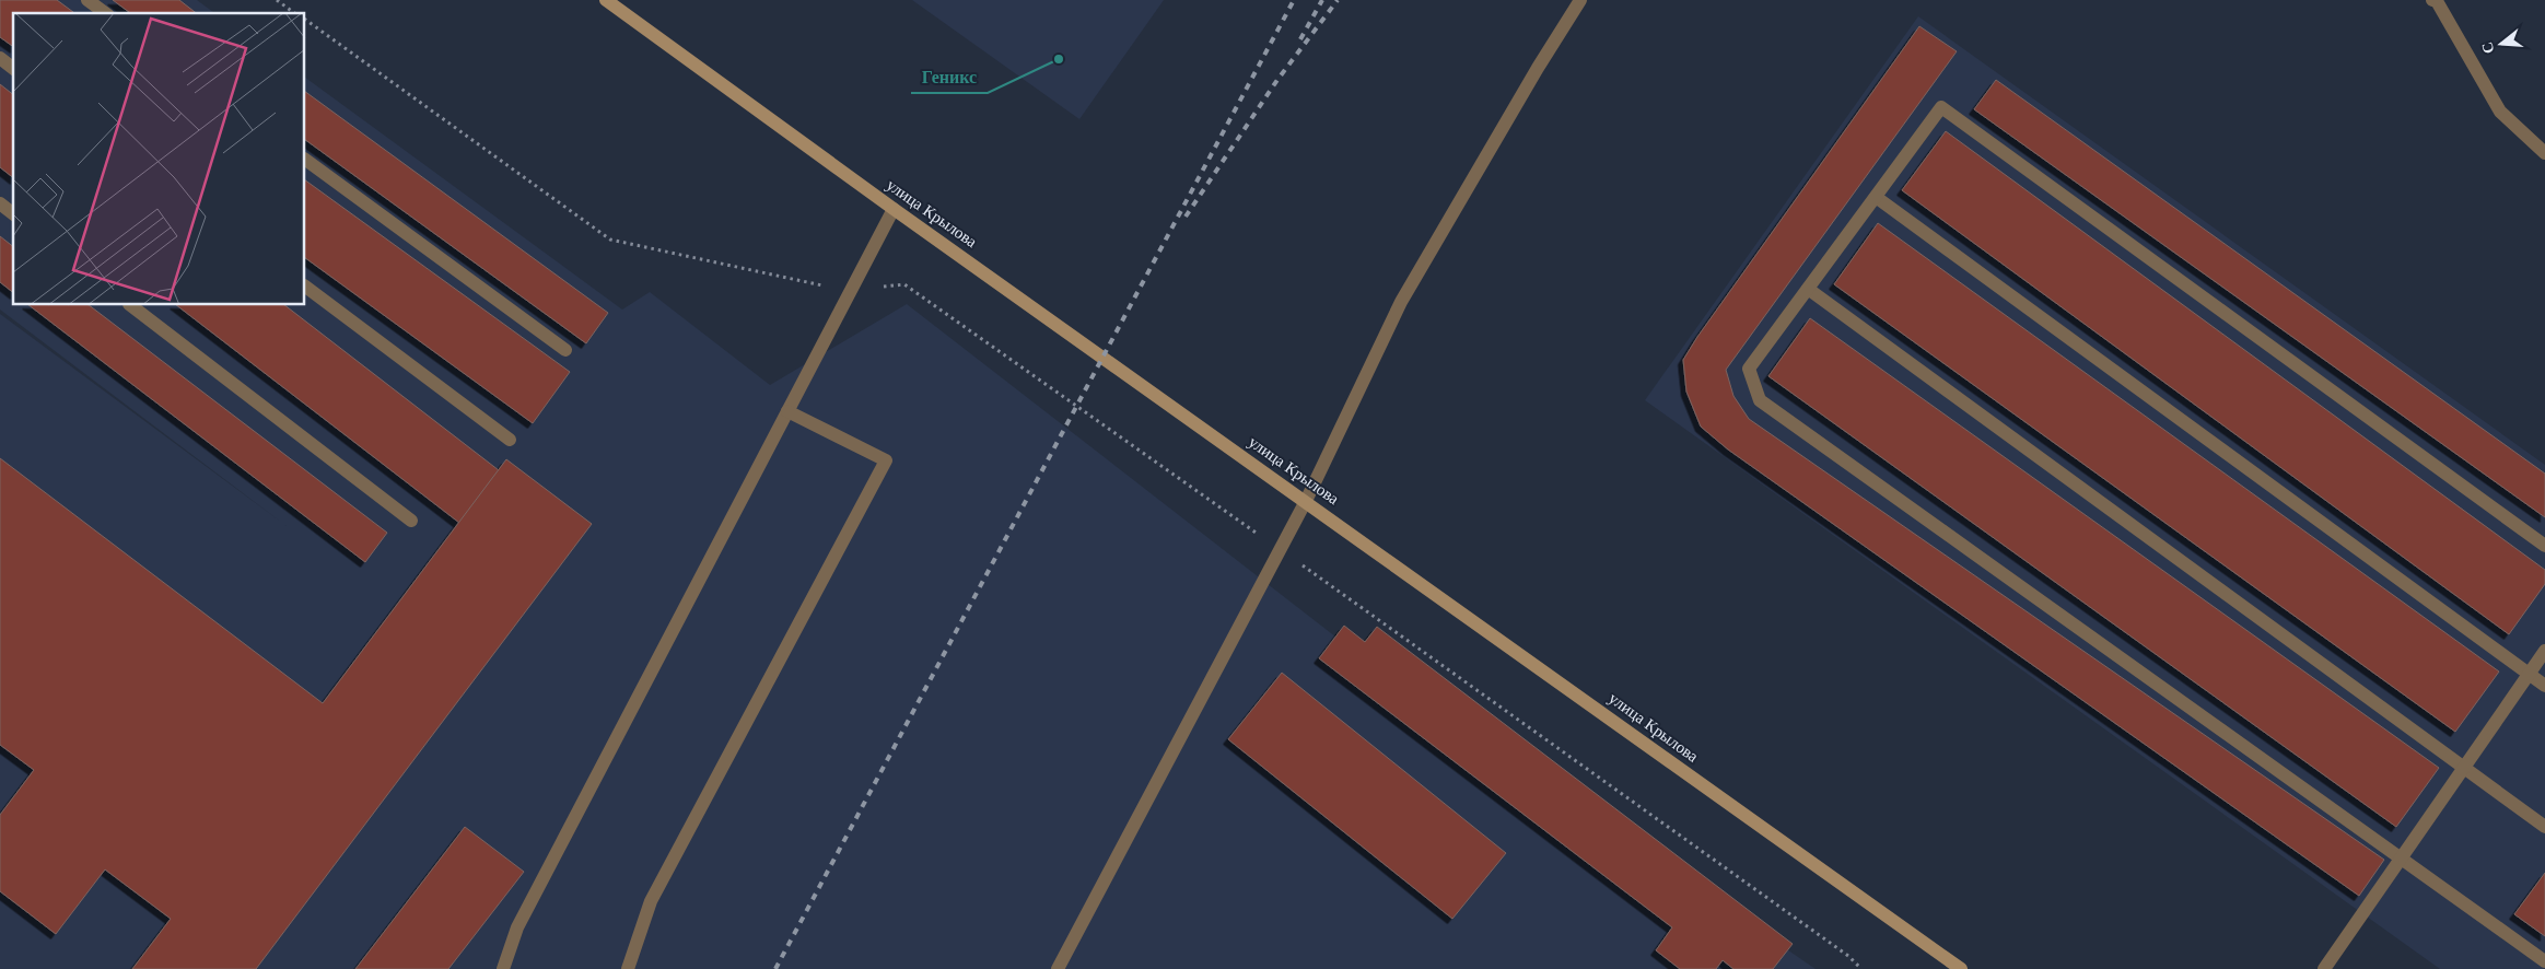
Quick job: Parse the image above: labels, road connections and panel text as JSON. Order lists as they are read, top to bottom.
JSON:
{
  "streets": {
    "street": ["улица Крылова"]
  },
  "places": ["Геникс"],
  "north": "left"
}
